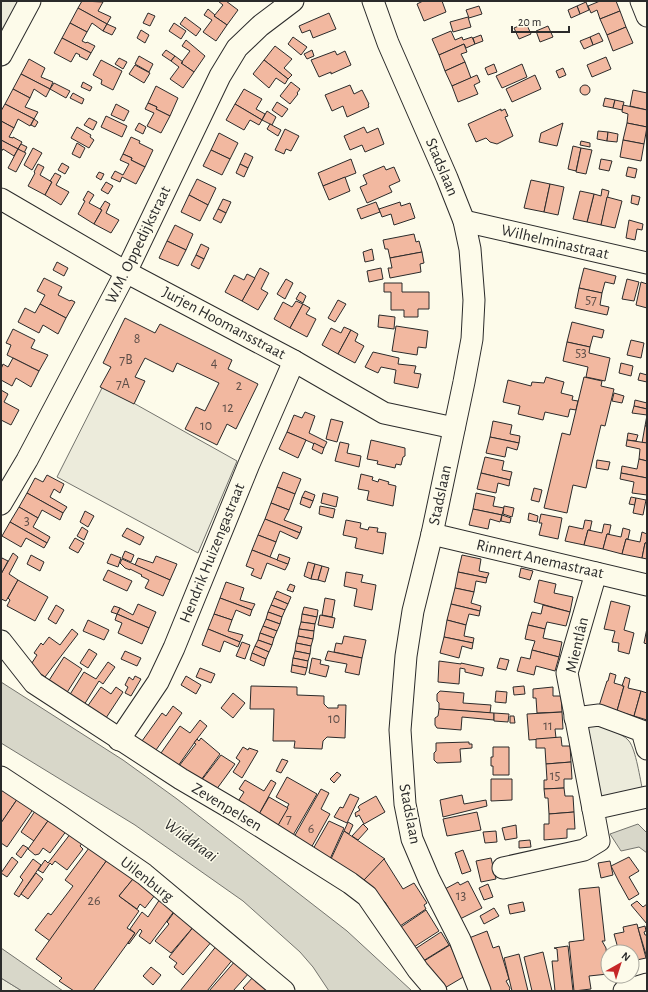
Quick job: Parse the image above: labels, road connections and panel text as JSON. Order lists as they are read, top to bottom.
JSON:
{
  "streets": {
    "street": [
      "Stadslaan",
      "Wilhelminastraat",
      "W.M. Oppedijkstraat",
      "Jurjen Hoomansstraat",
      "Hendrik Huizengastraat",
      "Rinnert Anemastraat",
      "Mientlân",
      "Zevenpelsen",
      "Uilenburg"
    ]
  },
  "crossings": [
    ["Stadslaan", "Wilhelminastraat"],
    ["Stadslaan", "Jurjen Hoomansstraat"],
    ["Stadslaan", "Rinnert Anemastraat"],
    ["W.M. Oppedijkstraat", "Jurjen Hoomansstraat"],
    ["Jurjen Hoomansstraat", "Hendrik Huizengastraat"],
    ["Hendrik Huizengastraat", "Zevenpelsen"],
    ["Rinnert Anemastraat", "Mientlân"]
  ],
  "water": ["Wiiddraai"],
  "house_numbers": [
    "57",
    "8",
    "53",
    "7B",
    "4",
    "7A",
    "2",
    "12",
    "10",
    "3",
    "10",
    "11",
    "15",
    "7",
    "6",
    "13",
    "26"
  ],
  "scale_bar": "20 m",
  "north": "top right"
}
